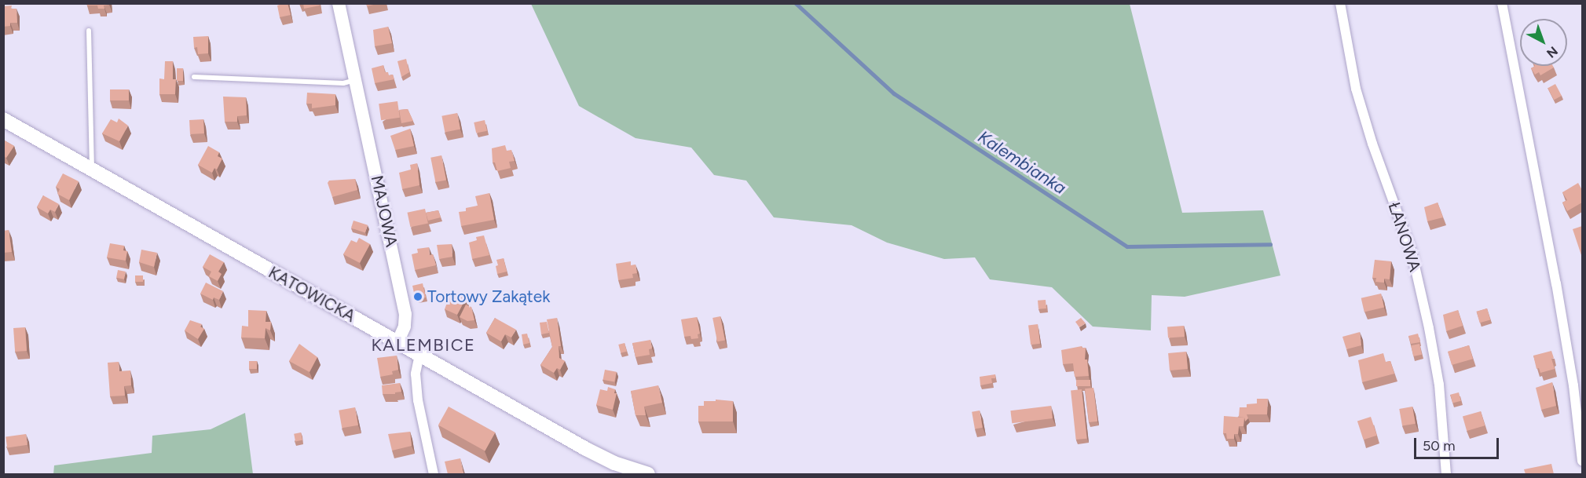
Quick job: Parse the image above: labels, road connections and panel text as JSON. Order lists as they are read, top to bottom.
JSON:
{
  "streets": {
    "main road": ["KATOWICKA"],
    "street": ["MAJOWA", "ŁANOWA"]
  },
  "crossings": [
    ["MAJOWA", "KATOWICKA"]
  ],
  "districts": ["KALEMBICE"],
  "water": ["Kalembianka"],
  "places": ["Tortowy Zakątek"],
  "scale_bar": "50 m",
  "north": "bottom right"
}
